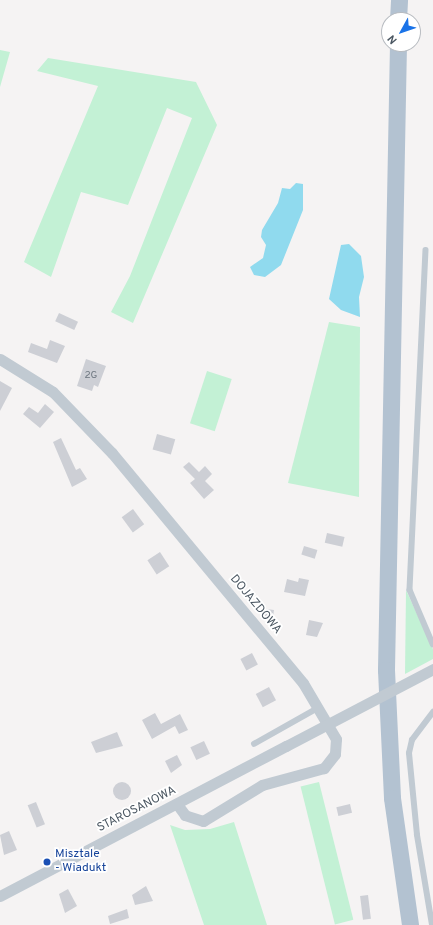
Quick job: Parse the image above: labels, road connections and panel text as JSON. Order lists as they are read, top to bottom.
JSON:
{
  "streets": {
    "street": ["DOJAZDOWA", "STAROSANOWA"]
  },
  "crossings": [
    ["DOJAZDOWA", "STAROSANOWA"]
  ],
  "places": ["Misztale - Wiadukt"],
  "house_numbers": ["2G"],
  "north": "bottom left"
}
